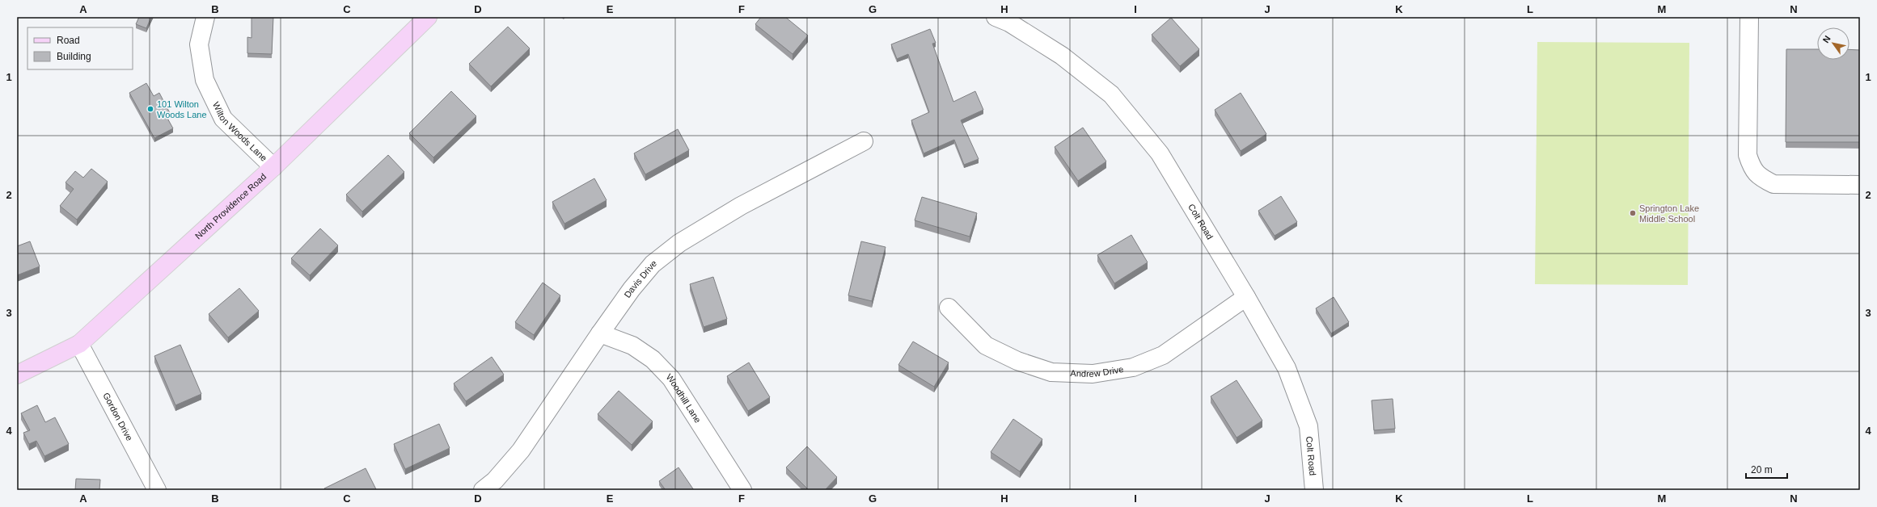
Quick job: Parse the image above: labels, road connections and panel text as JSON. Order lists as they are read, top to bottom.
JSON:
{
  "streets": {
    "main road": ["North Providence Road"],
    "street": [
      "Wilton Woods Lane",
      "Colt Road",
      "Davis Drive",
      "Andrew Drive",
      "Woodhill Lane",
      "Gordon Drive"
    ]
  },
  "crossings": [
    ["Wilton Woods Lane", "North Providence Road"],
    ["North Providence Road", "Gordon Drive"],
    ["Colt Road", "Andrew Drive"],
    ["Davis Drive", "Woodhill Lane"]
  ],
  "places": ["101 Wilton Woods Lane", "Springton Lake Middle School"],
  "legend": ["Road", "Building"],
  "scale_bar": "20 m",
  "north": "top left",
  "grid": {
    "columns": [
      "A",
      "B",
      "C",
      "D",
      "E",
      "F",
      "G",
      "H",
      "I",
      "J",
      "K",
      "L",
      "M",
      "N"
    ],
    "rows": [
      "1",
      "2",
      "3",
      "4"
    ]
  }
}
